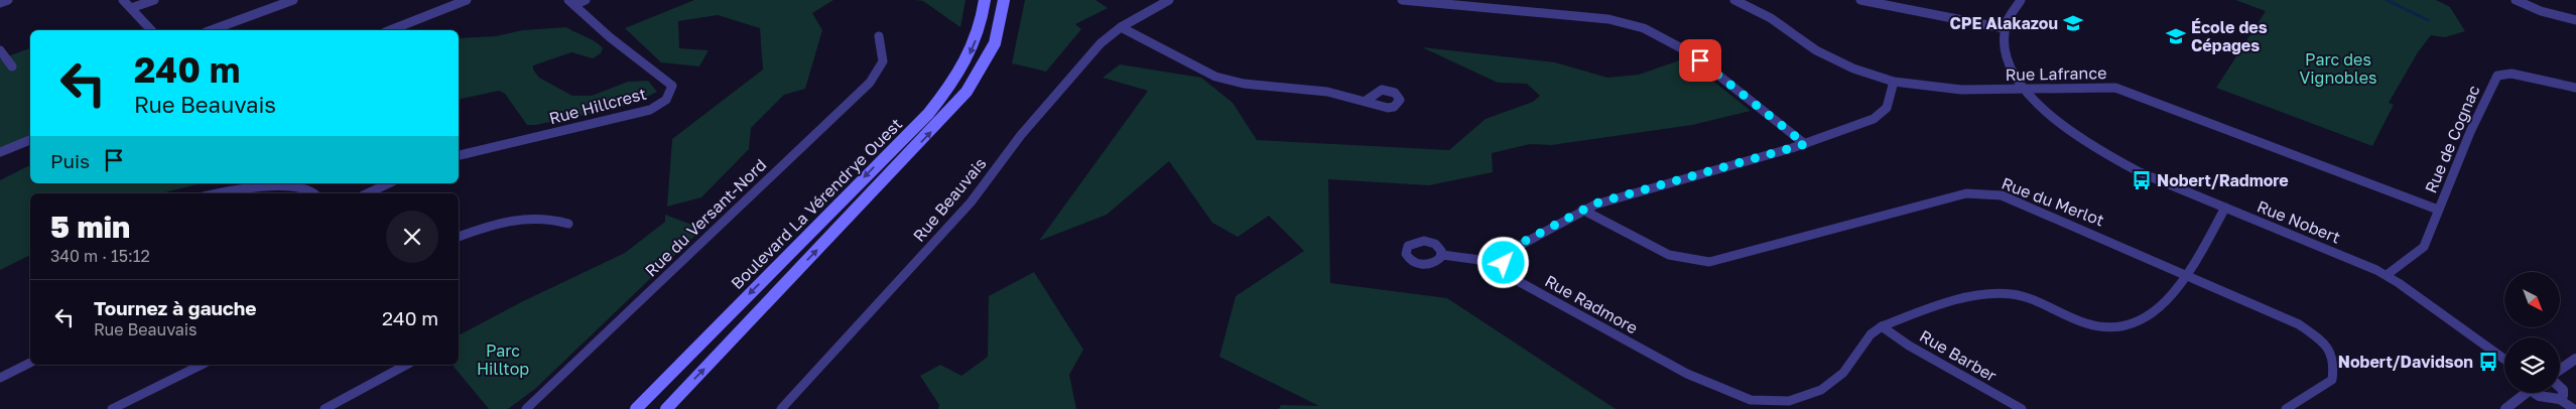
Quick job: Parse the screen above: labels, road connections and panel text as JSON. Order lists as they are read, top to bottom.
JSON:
{
  "streets": {
    "main road": ["Boulevard La Vérendrye Ouest"],
    "street": [
      "Rue Lafrance",
      "Rue Hillcrest",
      "Rue de Cognac",
      "Rue Beauvais",
      "Rue du Merlot",
      "Rue du Versant-Nord",
      "Rue Nobert",
      "Rue Radmore",
      "Rue Barber"
    ]
  },
  "crossings": [
    ["Rue Lafrance", "Rue de Cognac"],
    ["Rue Lafrance", "Rue Nobert"],
    ["Rue de Cognac", "Rue Nobert"],
    ["Rue du Merlot", "Rue Radmore"],
    ["Rue Nobert", "Rue Radmore"],
    ["Rue Radmore", "Rue Barber"]
  ],
  "parks": ["Parc des Vignobles", "Parc Hilltop"],
  "places": {
    "school or university": ["CPE Alakazou", "École des Cépages"],
    "bus stop": ["Nobert/Radmore", "Nobert/Davidson"]
  },
  "north": "bottom right",
  "page": {
    "turn": ["240 m", "Rue Beauvais"],
    "then": "Puis",
    "heading": ["5 min", "340 m · 15:12"],
    "list": [
      {
        "name": "Tournez à gauche",
        "note": "Rue Beauvais",
        "value": "240 m"
      }
    ]
  }
}
